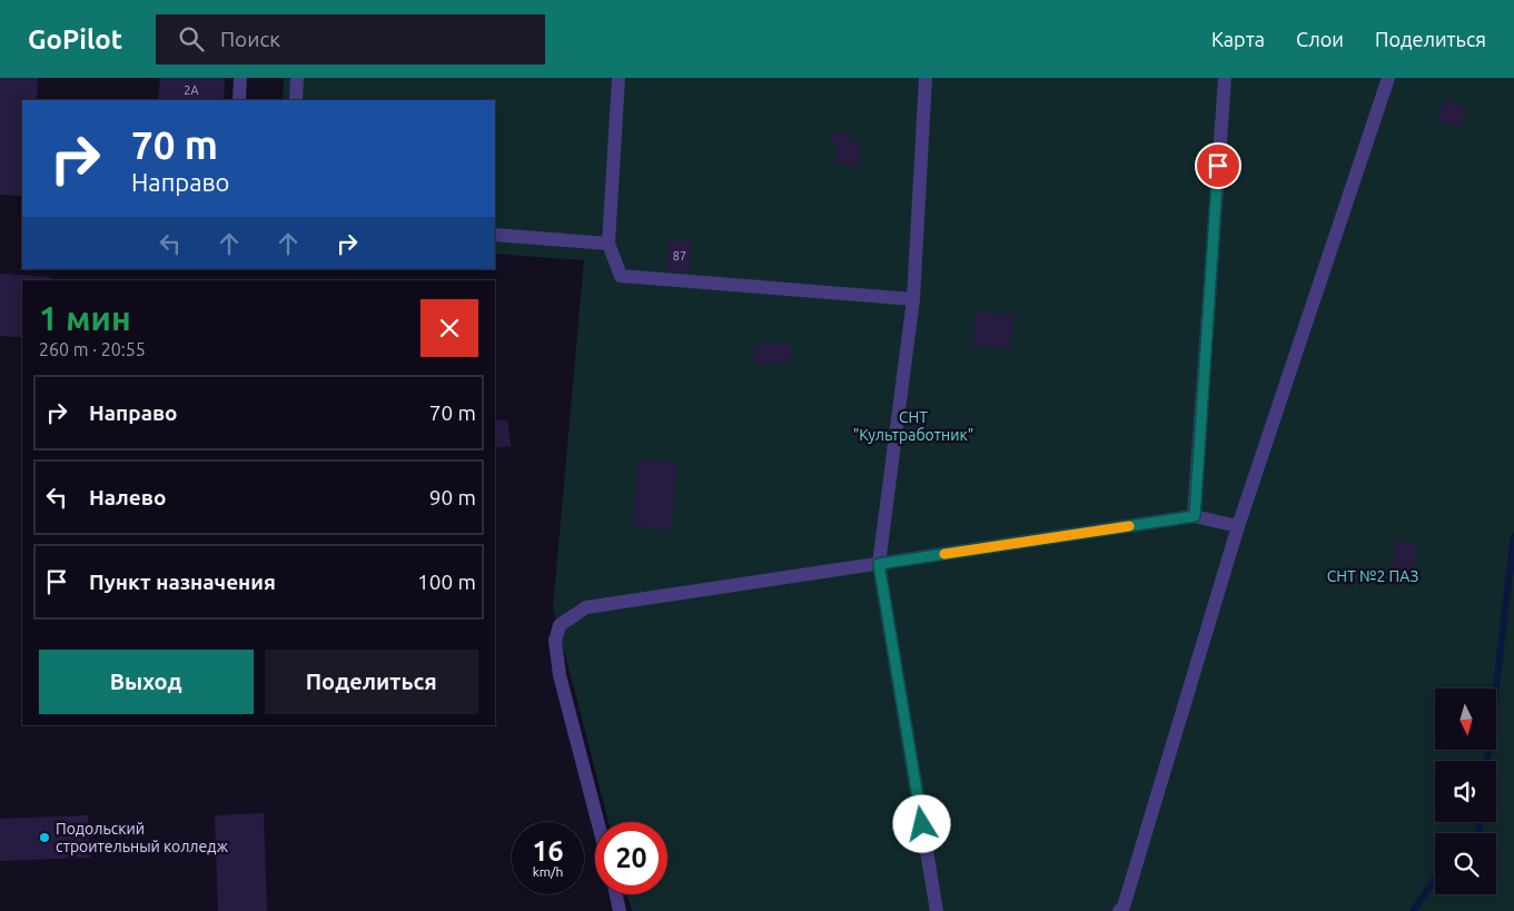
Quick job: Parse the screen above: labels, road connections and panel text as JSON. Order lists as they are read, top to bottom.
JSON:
{
  "parks": ["СНТ \"Культработник\"", "СНТ №2 ПАЗ"],
  "places": ["Подольский строительный колледж"],
  "house_numbers": ["2А", "87"],
  "north": "bottom",
  "page": {
    "header": "GoPilot",
    "search": "Поиск",
    "nav": ["Карта", "Слои", "Поделиться"],
    "turn": ["70 m", "Направо"],
    "heading": ["1 мин", "260 m · 20:55"],
    "list": [
      {
        "name": "Направо",
        "value": "70 m"
      },
      {
        "name": "Налево",
        "value": "90 m"
      },
      {
        "name": "Пункт назначения",
        "value": "100 m"
      }
    ],
    "buttons": ["Выход", "Поделиться"],
    "speed": "16 km/h",
    "limit": "20"
  }
}
